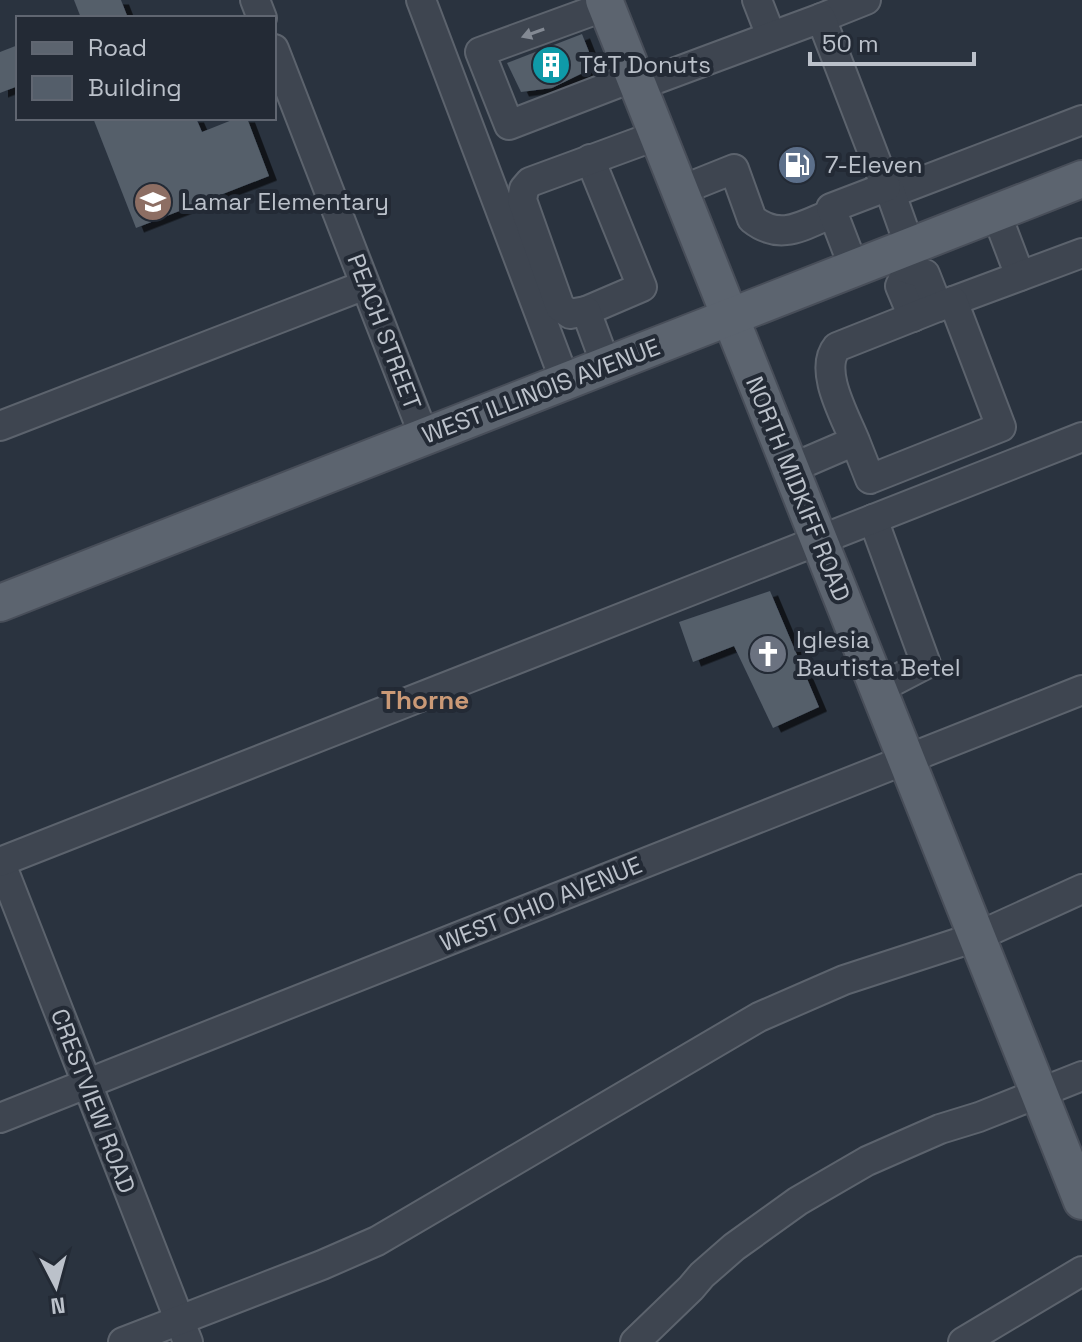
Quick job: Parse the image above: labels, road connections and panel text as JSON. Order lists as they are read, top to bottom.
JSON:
{
  "streets": {
    "main road": ["WEST ILLINOIS AVENUE", "NORTH MIDKIFF ROAD"],
    "street": ["PEACH STREET", "WEST OHIO AVENUE", "CRESTVIEW ROAD"]
  },
  "crossings": [
    ["PEACH STREET", "WEST ILLINOIS AVENUE"],
    ["WEST ILLINOIS AVENUE", "NORTH MIDKIFF ROAD"],
    ["NORTH MIDKIFF ROAD", "WEST OHIO AVENUE"],
    ["WEST OHIO AVENUE", "CRESTVIEW ROAD"]
  ],
  "districts": ["Thorne"],
  "places": {
    "building": ["T&T Donuts"],
    "fuel station": ["7-Eleven"],
    "school or university": ["Lamar Elementary"],
    "church": ["Iglesia Bautista Betel"]
  },
  "legend": ["Road", "Building"],
  "scale_bar": "50 m",
  "north": "bottom"
}
